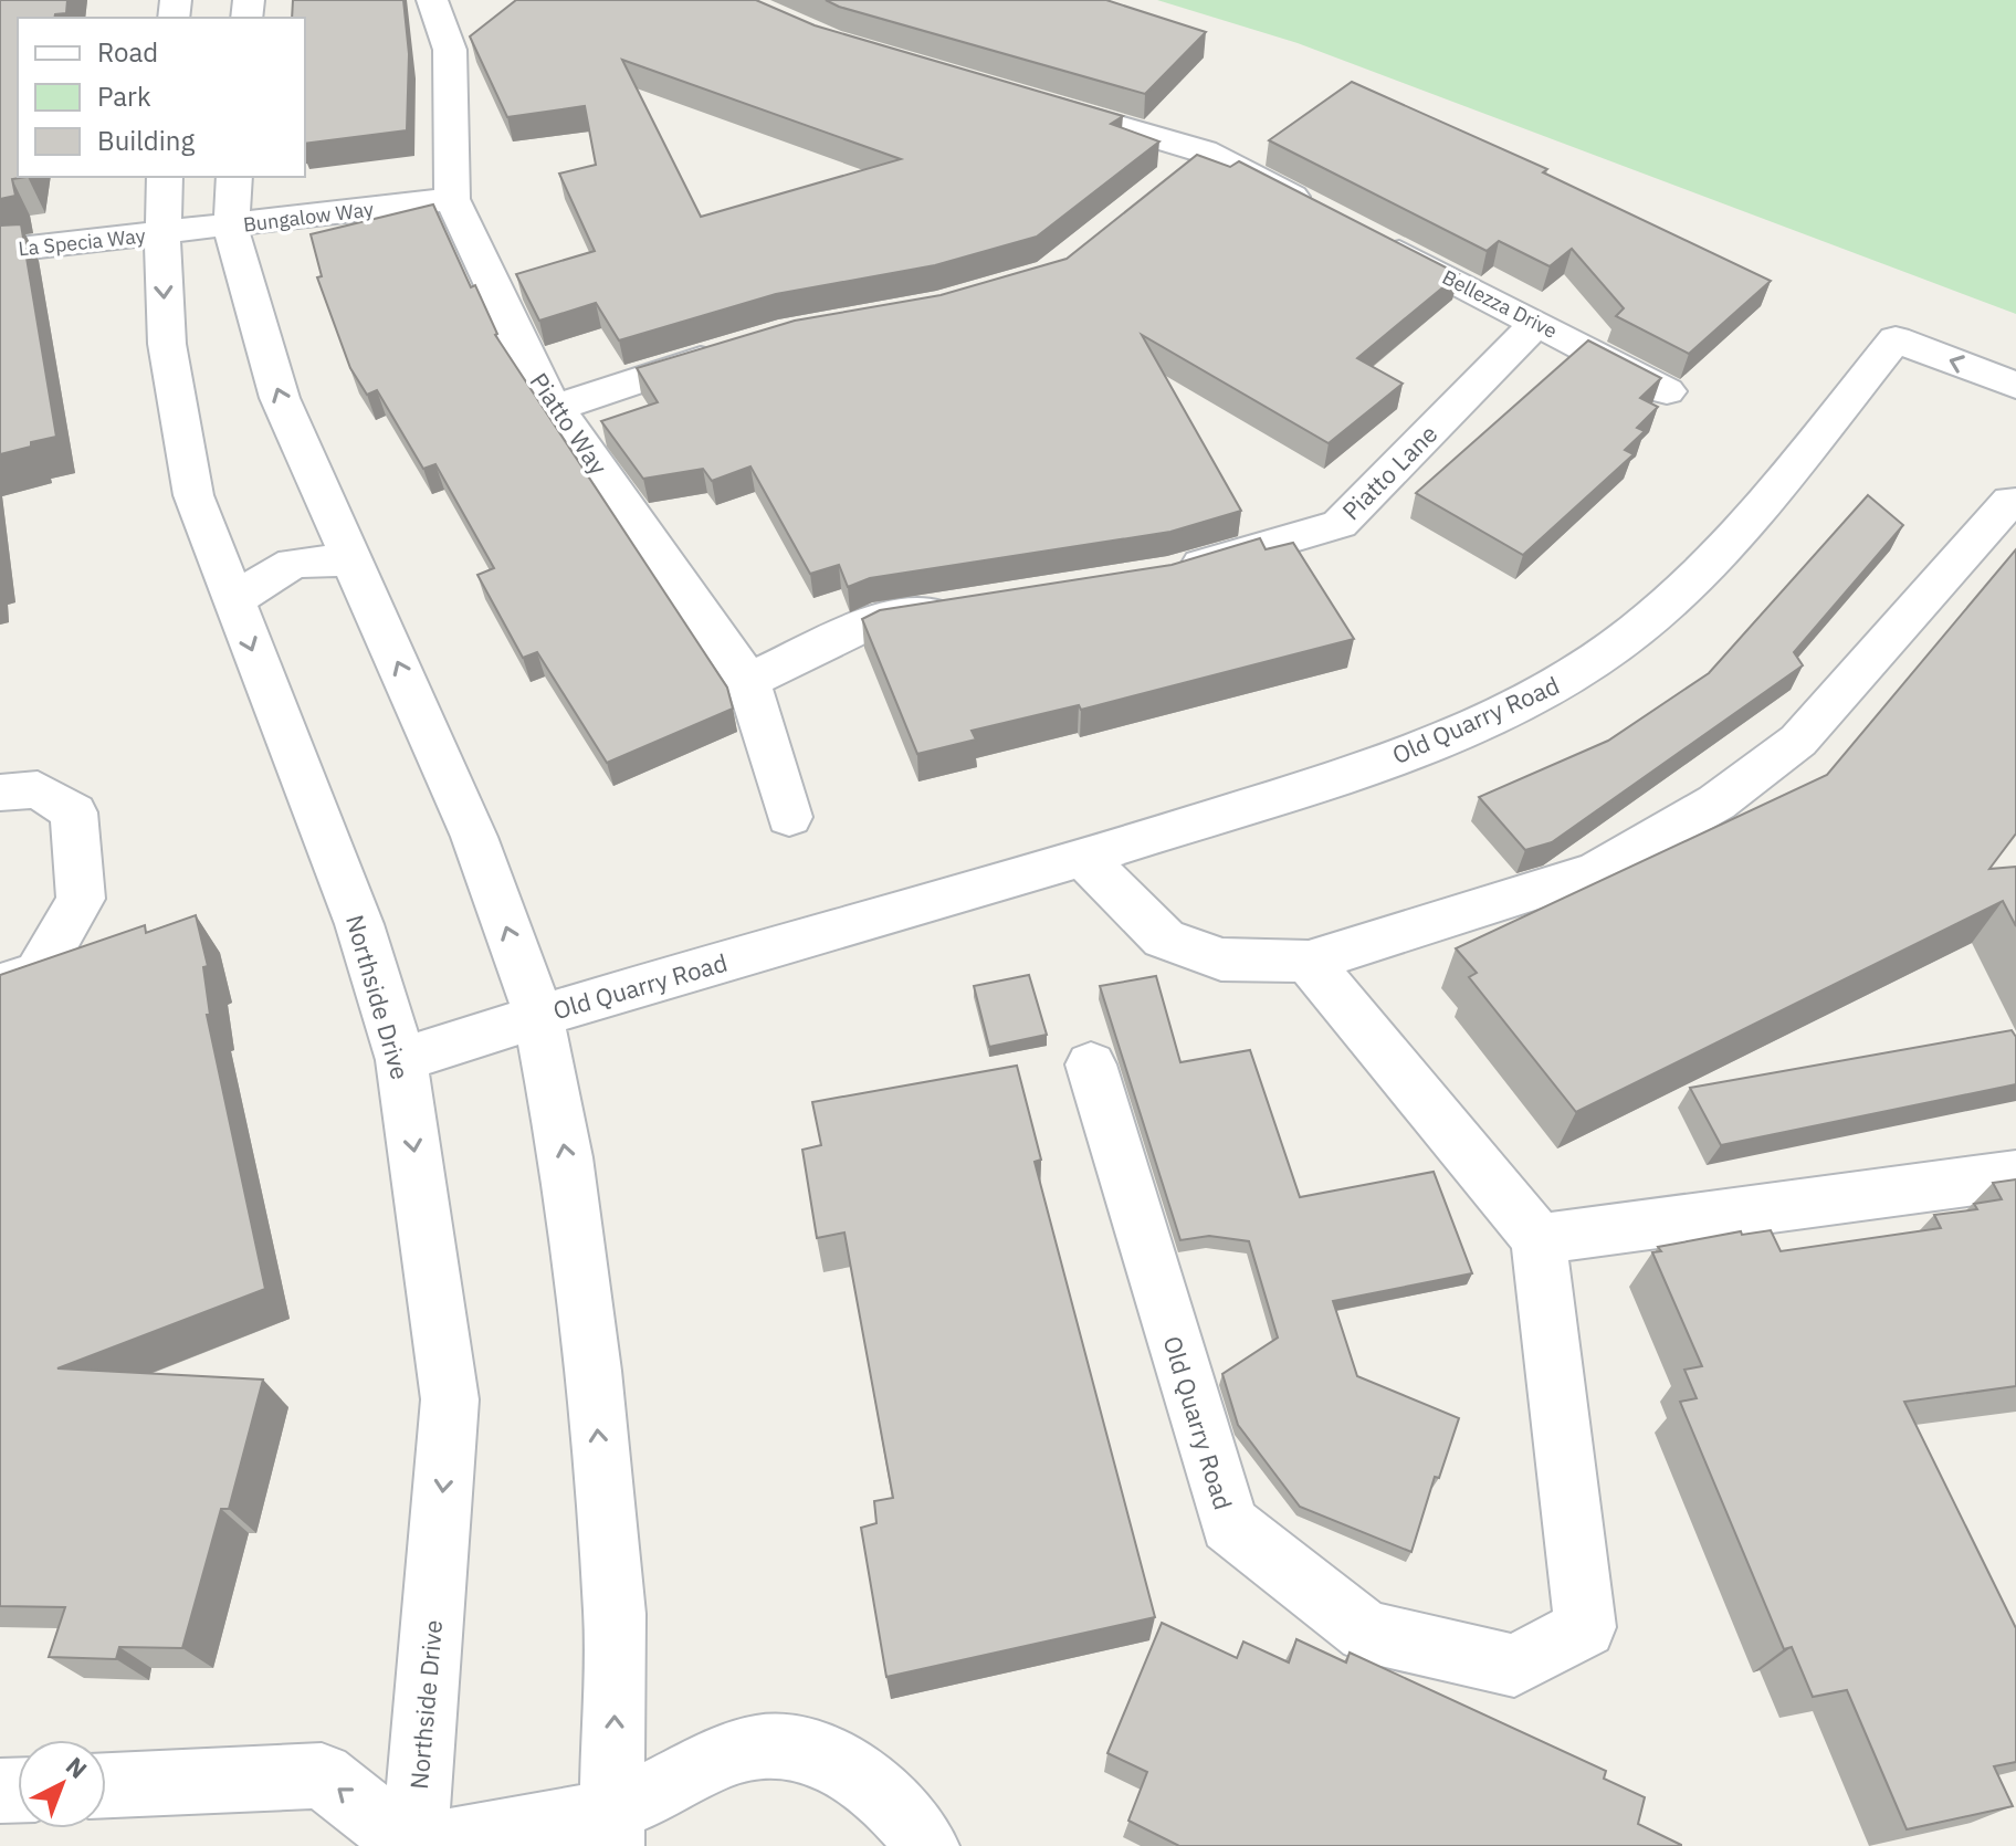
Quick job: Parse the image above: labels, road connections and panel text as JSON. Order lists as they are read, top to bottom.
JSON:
{
  "streets": {
    "street": [
      "Bungalow Way",
      "La Specia Way",
      "Bellezza Drive",
      "Piatto Way",
      "Piatto Lane",
      "Old Quarry Road",
      "Northside Drive"
    ]
  },
  "crossings": [
    ["Bungalow Way", "La Specia Way"],
    ["Bungalow Way", "Piatto Way"],
    ["Bungalow Way", "Northside Drive"],
    ["La Specia Way", "Northside Drive"],
    ["Bellezza Drive", "Piatto Lane"],
    ["Old Quarry Road", "Northside Drive"]
  ],
  "legend": ["Road", "Park", "Building"],
  "north": "top right"
}
